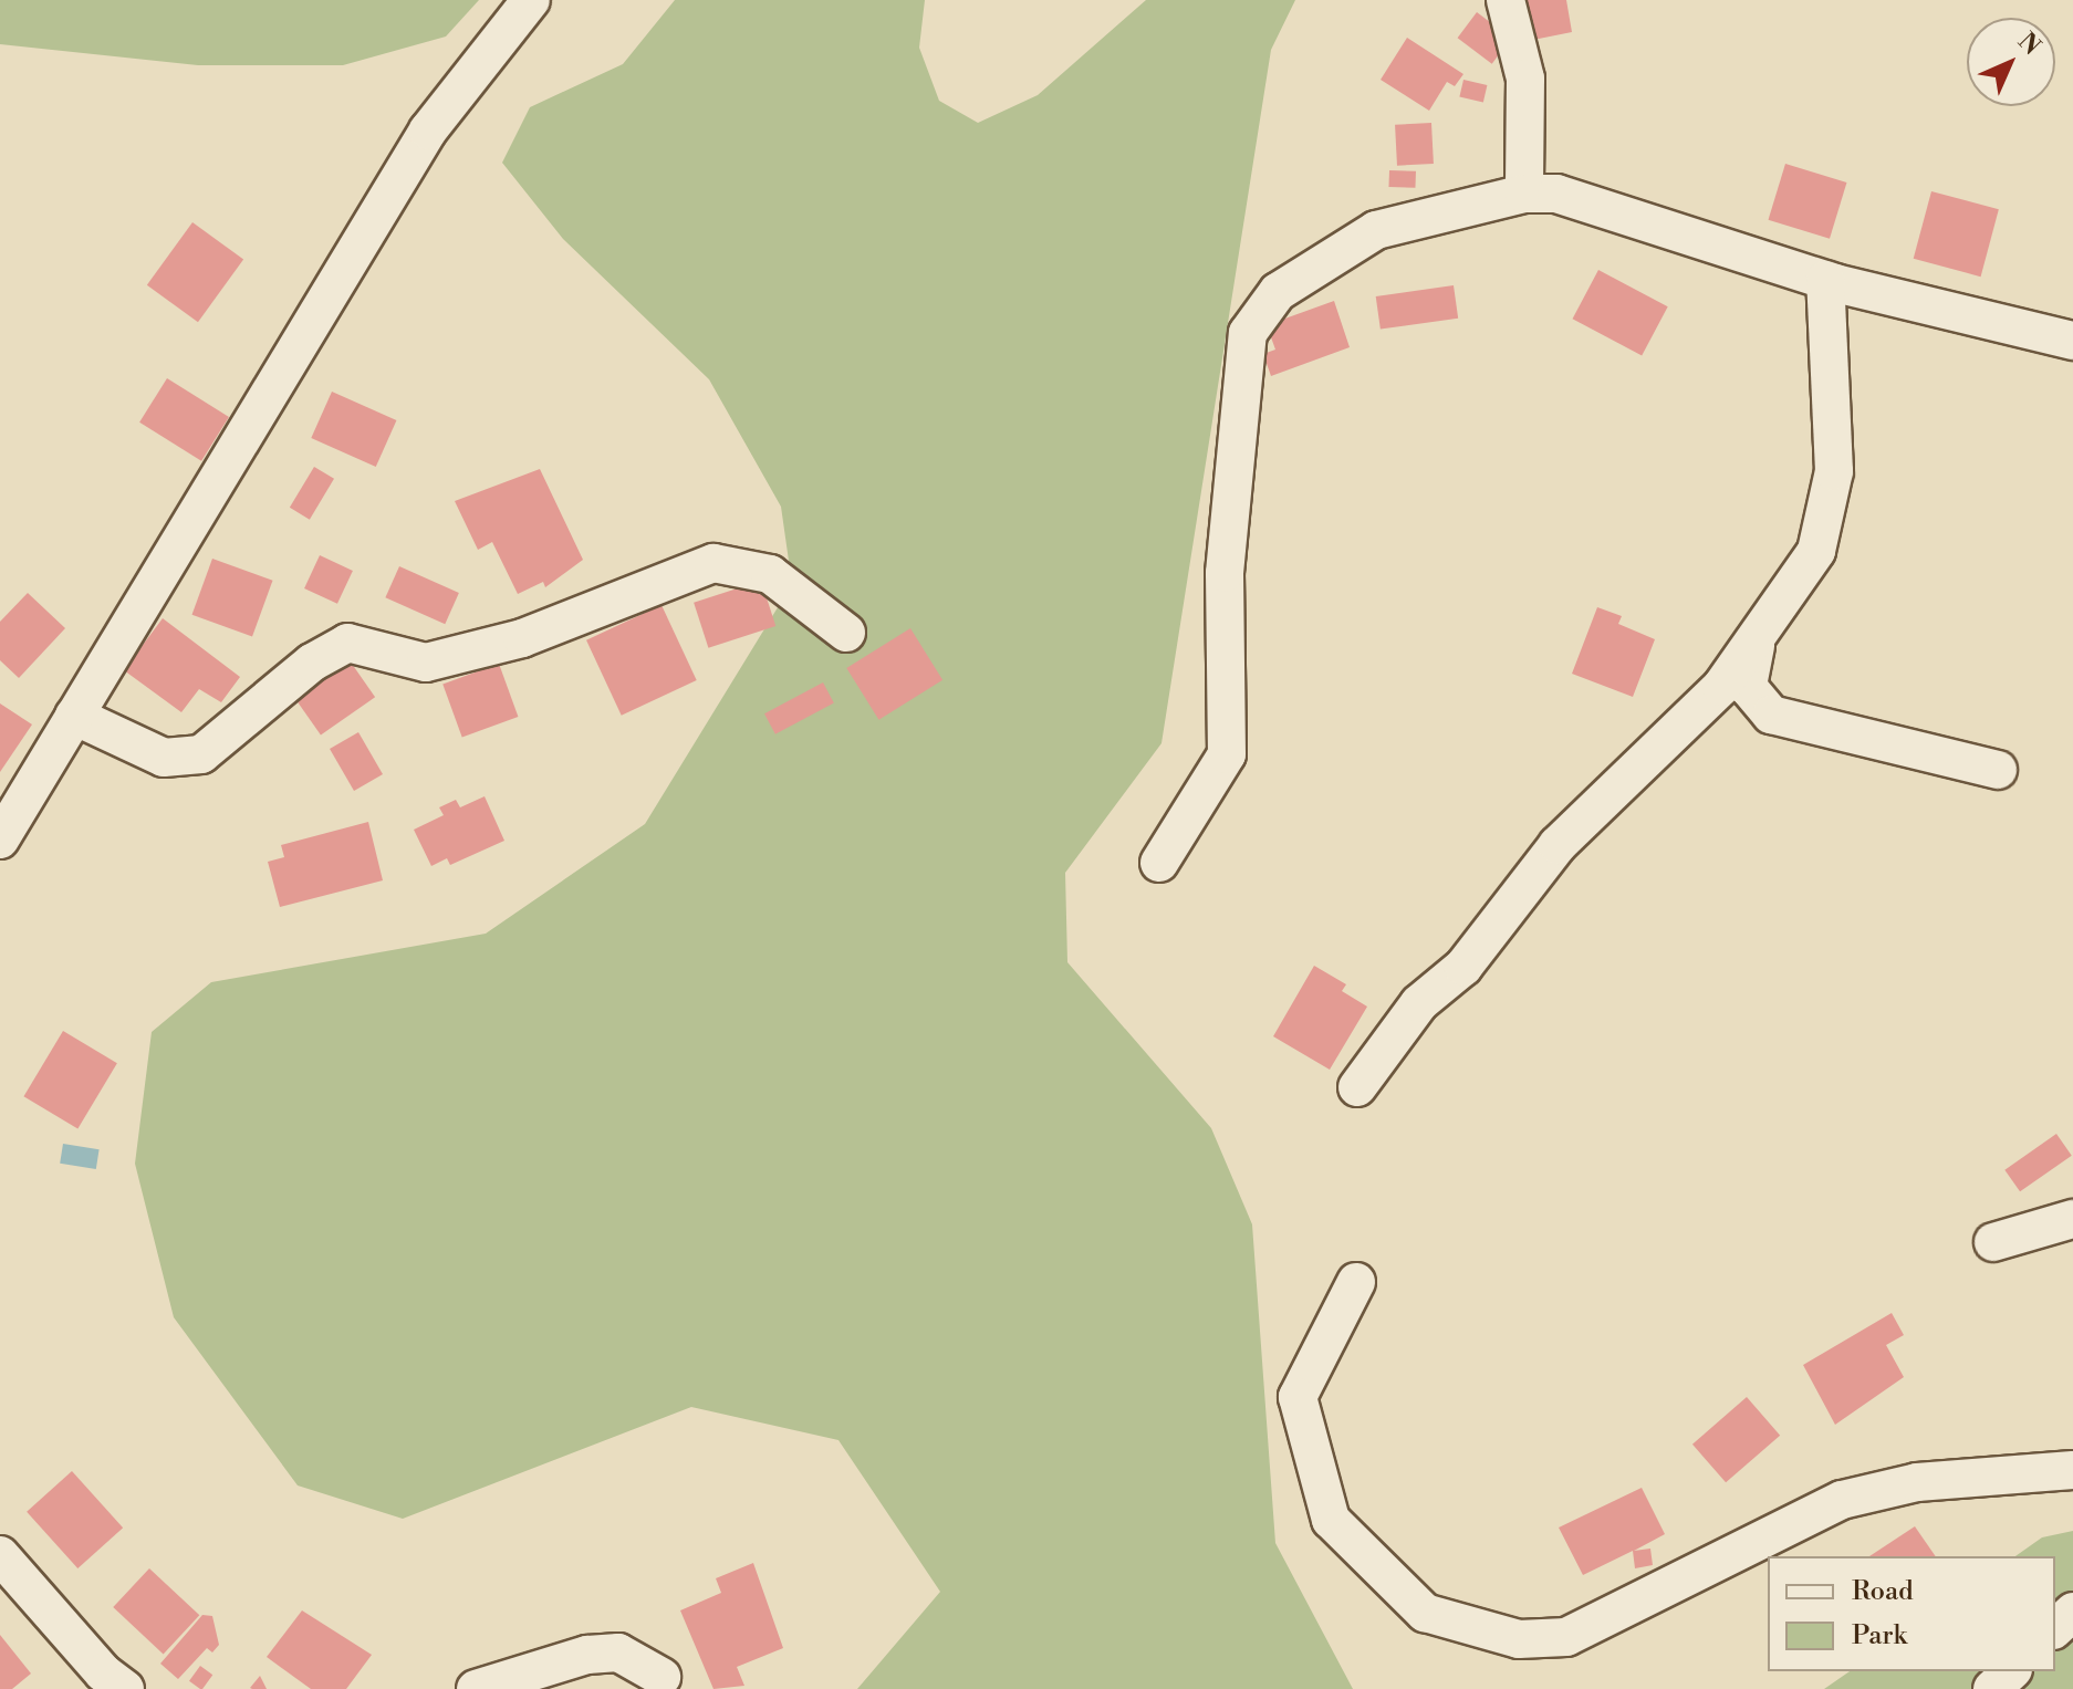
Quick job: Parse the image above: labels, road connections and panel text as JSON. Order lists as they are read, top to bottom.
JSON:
{
  "legend": ["Road", "Park"],
  "north": "top right"
}
